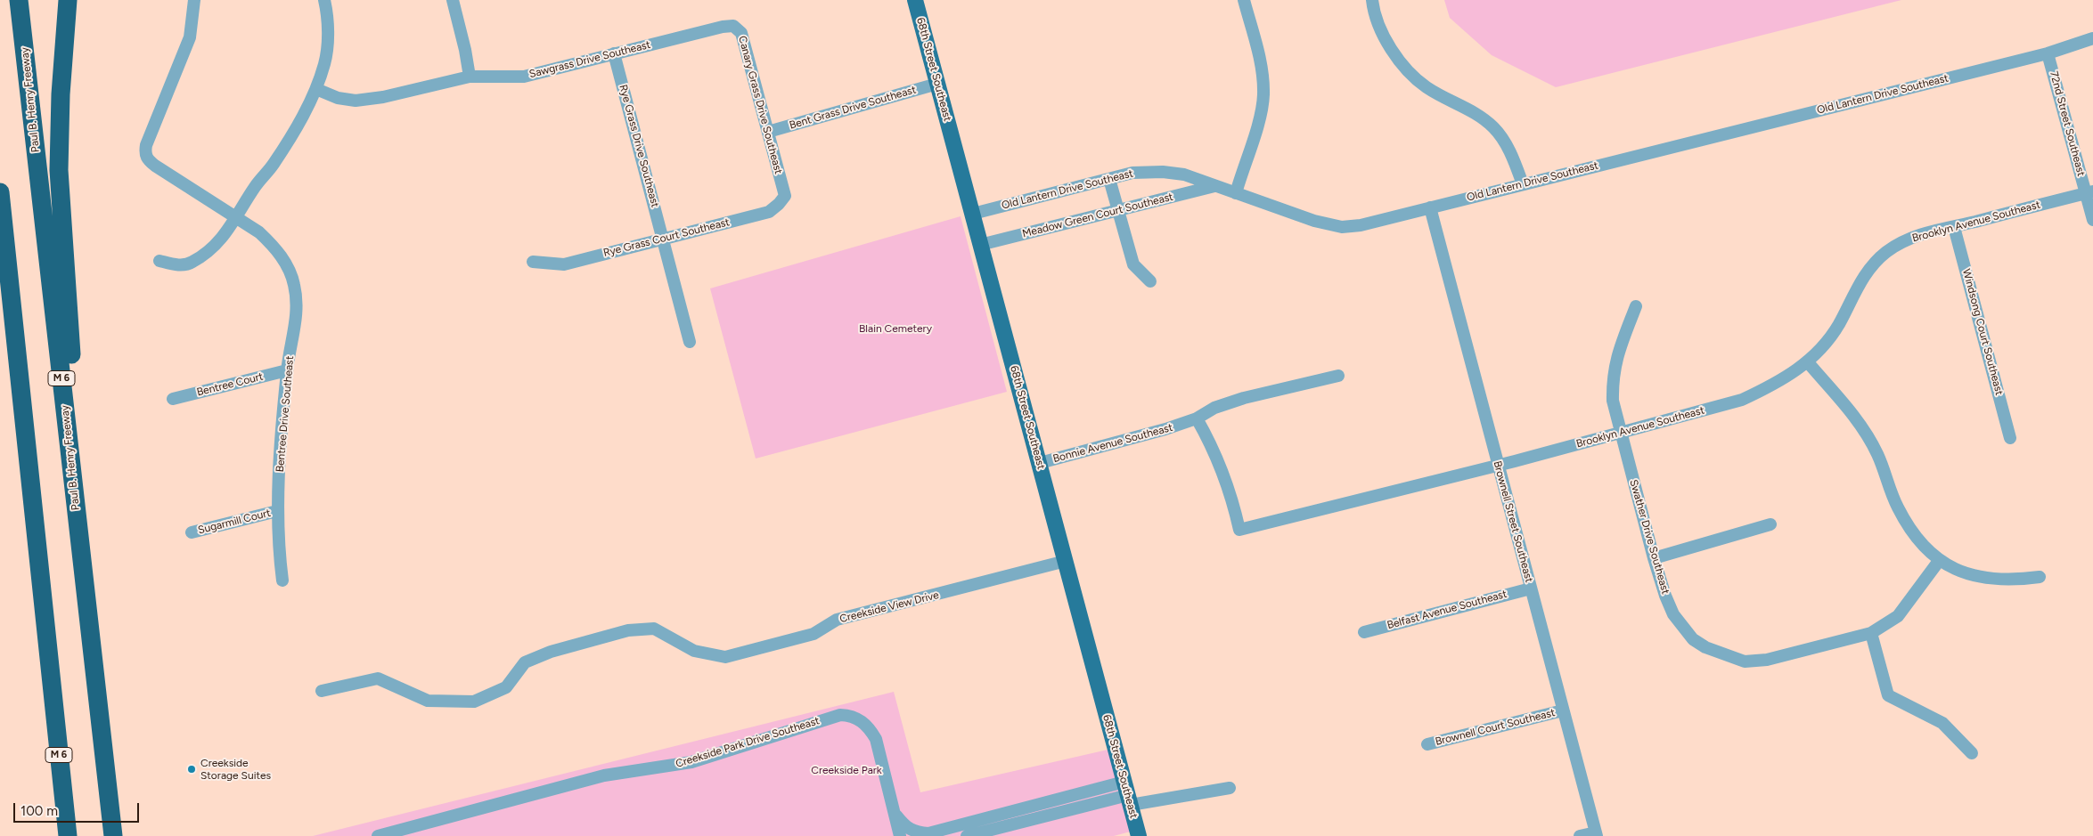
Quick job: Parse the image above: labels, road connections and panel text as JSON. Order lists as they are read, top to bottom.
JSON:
{
  "streets": {
    "highway": ["Paul B. Henry Freeway", "M 6"],
    "main road": ["68th Street Southeast"],
    "street": [
      "Sawgrass Drive Southeast",
      "Old Lantern Drive Southeast",
      "Canary Grass Drive Southeast",
      "Bent Grass Drive Southeast",
      "72nd Street Southeast",
      "Rye Grass Drive Southeast",
      "Meadow Green Court Southeast",
      "Brooklyn Avenue Southeast",
      "Rye Grass Court Southeast",
      "Windsong Court Southeast",
      "Bentree Court",
      "Bentree Drive Southeast",
      "Bonnie Avenue Southeast",
      "Sugarmill Court",
      "Brownell Street Southeast",
      "Swather Drive Southeast",
      "Creekside View Drive",
      "Belfast Avenue Southeast",
      "Brownell Court Southeast",
      "Creekside Park Drive Southeast"
    ]
  },
  "crossings": [
    ["Sawgrass Drive Southeast", "Canary Grass Drive Southeast"],
    ["Sawgrass Drive Southeast", "Rye Grass Drive Southeast"],
    ["68th Street Southeast", "Old Lantern Drive Southeast"],
    ["68th Street Southeast", "Bent Grass Drive Southeast"],
    ["68th Street Southeast", "Meadow Green Court Southeast"],
    ["68th Street Southeast", "Bonnie Avenue Southeast"],
    ["68th Street Southeast", "Creekside View Drive"],
    ["Old Lantern Drive Southeast", "72nd Street Southeast"],
    ["Old Lantern Drive Southeast", "Meadow Green Court Southeast"],
    ["Old Lantern Drive Southeast", "Brownell Street Southeast"],
    ["Canary Grass Drive Southeast", "Bent Grass Drive Southeast"],
    ["Canary Grass Drive Southeast", "Rye Grass Court Southeast"],
    ["72nd Street Southeast", "Brooklyn Avenue Southeast"],
    ["Rye Grass Drive Southeast", "Rye Grass Court Southeast"],
    ["Brooklyn Avenue Southeast", "Windsong Court Southeast"],
    ["Brooklyn Avenue Southeast", "Bonnie Avenue Southeast"],
    ["Brooklyn Avenue Southeast", "Brownell Street Southeast"],
    ["Brooklyn Avenue Southeast", "Swather Drive Southeast"],
    ["Bentree Court", "Bentree Drive Southeast"],
    ["Bentree Drive Southeast", "Sugarmill Court"],
    ["Brownell Street Southeast", "Belfast Avenue Southeast"],
    ["Brownell Street Southeast", "Brownell Court Southeast"]
  ],
  "parks": ["Blain Cemetery", "Creekside Park"],
  "places": ["Creekside Storage Suites"],
  "scale_bar": "100 m"
}
